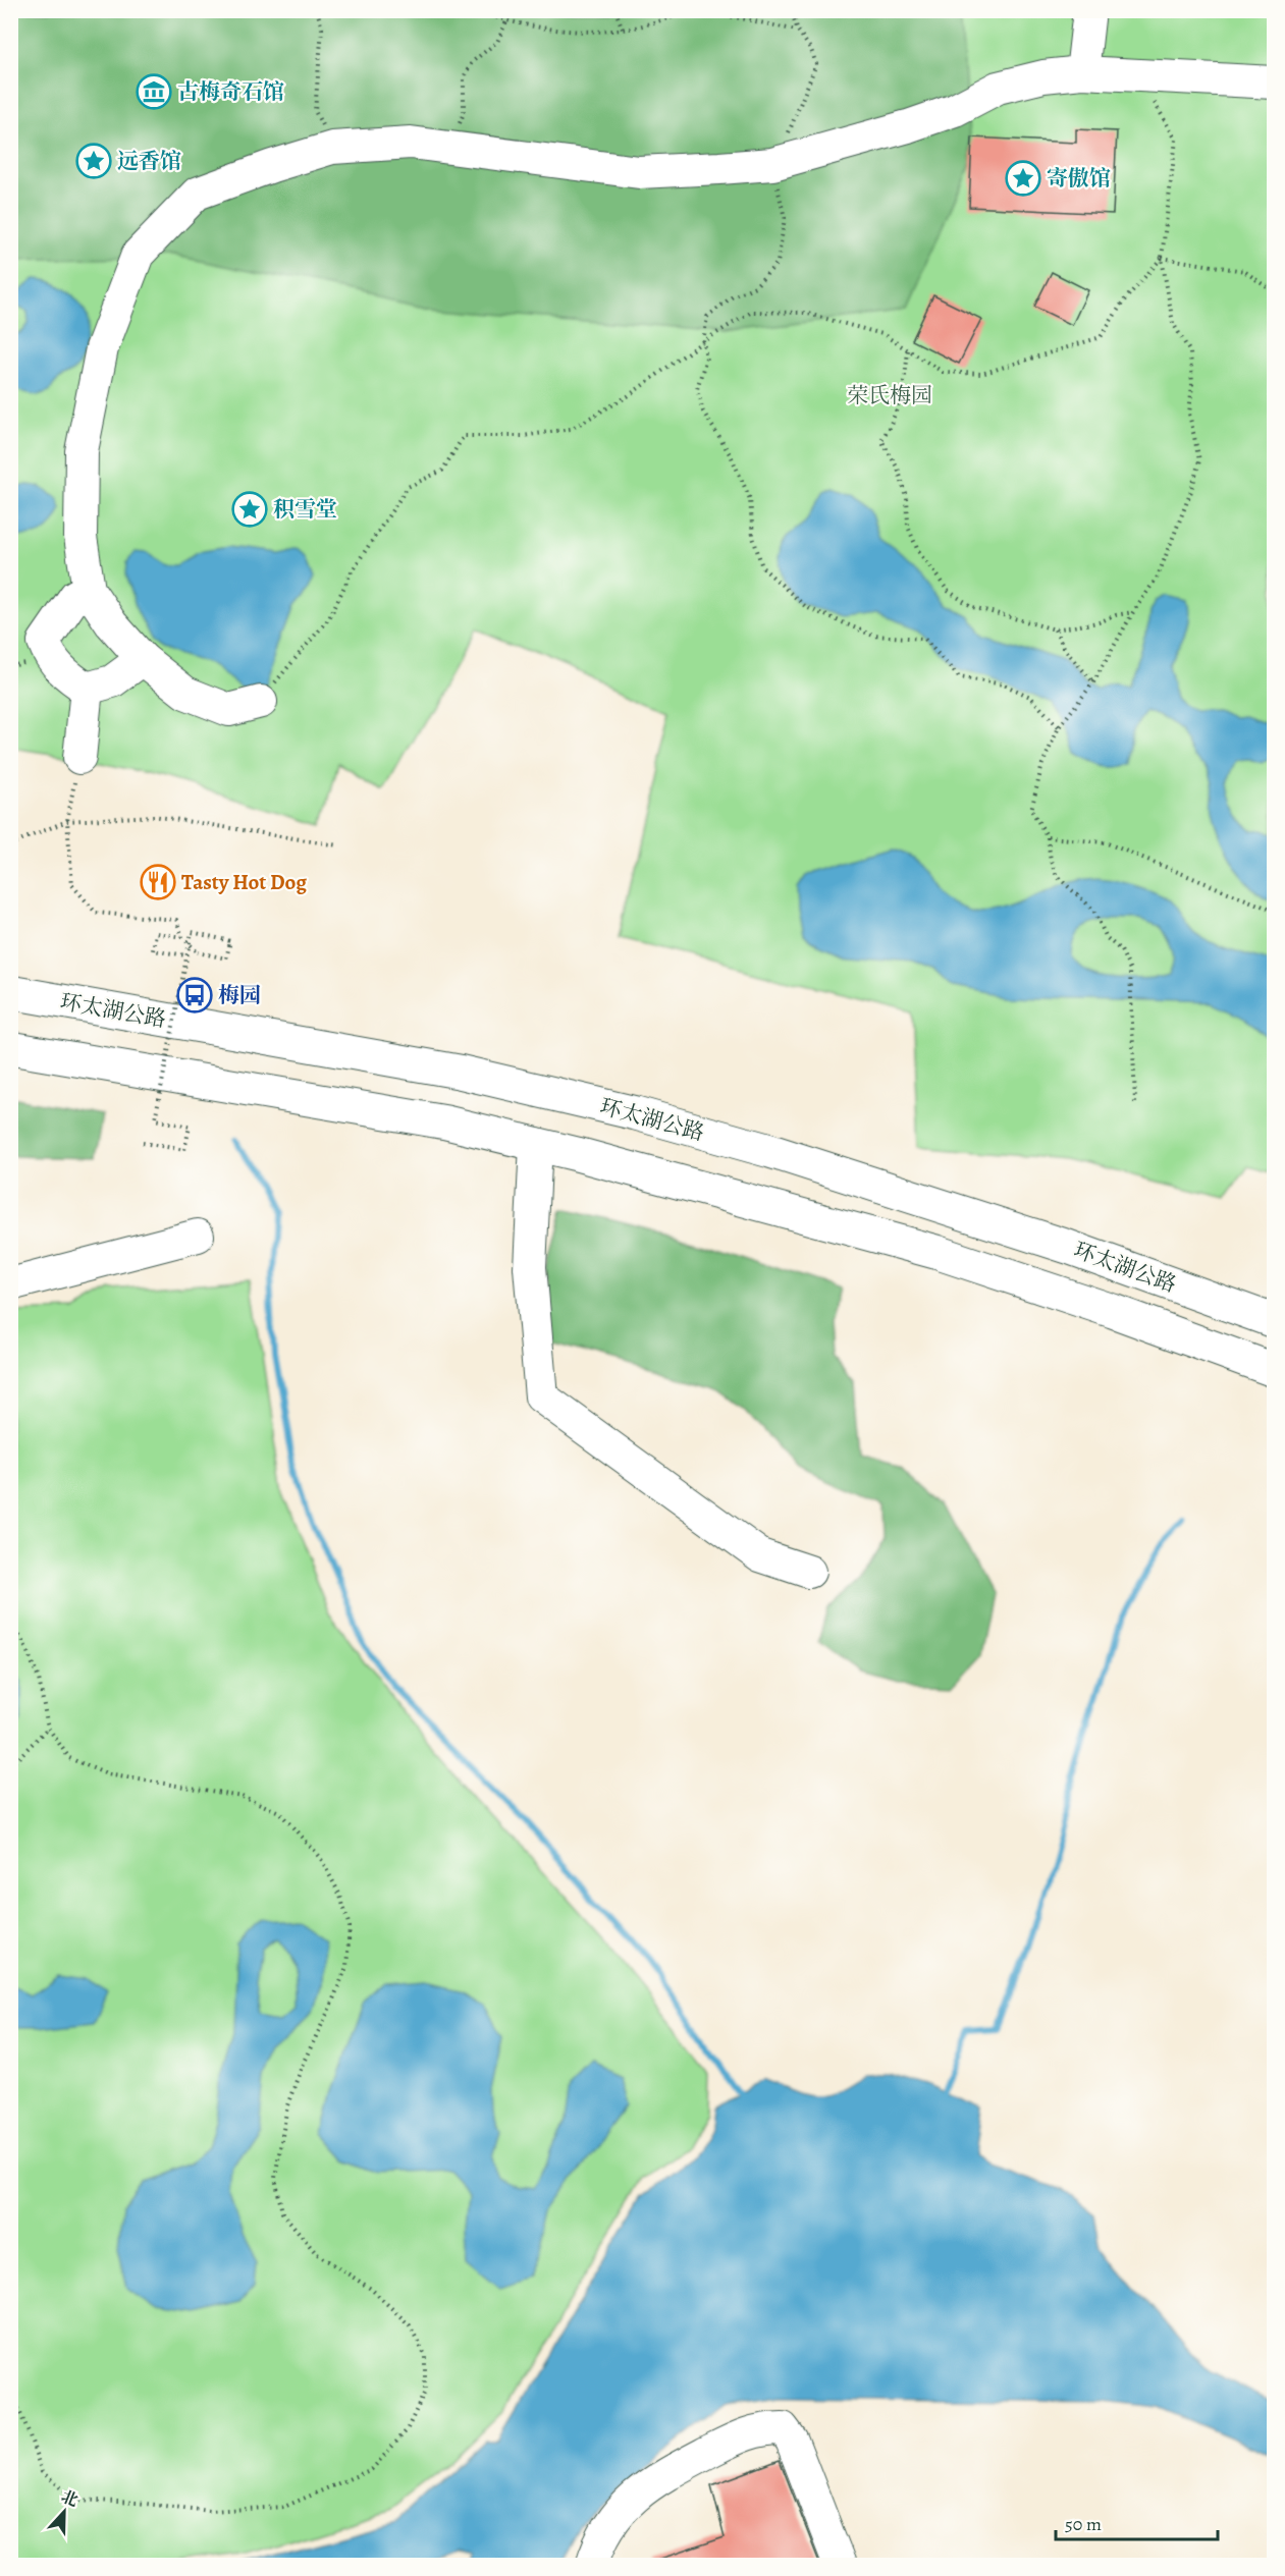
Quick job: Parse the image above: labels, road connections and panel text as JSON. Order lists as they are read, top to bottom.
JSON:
{
  "streets": {
    "highway": ["环太湖公路"]
  },
  "parks": ["荣氏梅园"],
  "places": {
    "museum": ["古梅奇石馆"],
    "place": ["远香馆", "寄傲馆", "积雪堂"],
    "restaurant": ["Tasty Hot Dog"],
    "bus stop": ["梅园"]
  },
  "scale_bar": "50 m",
  "north": "top"
}
